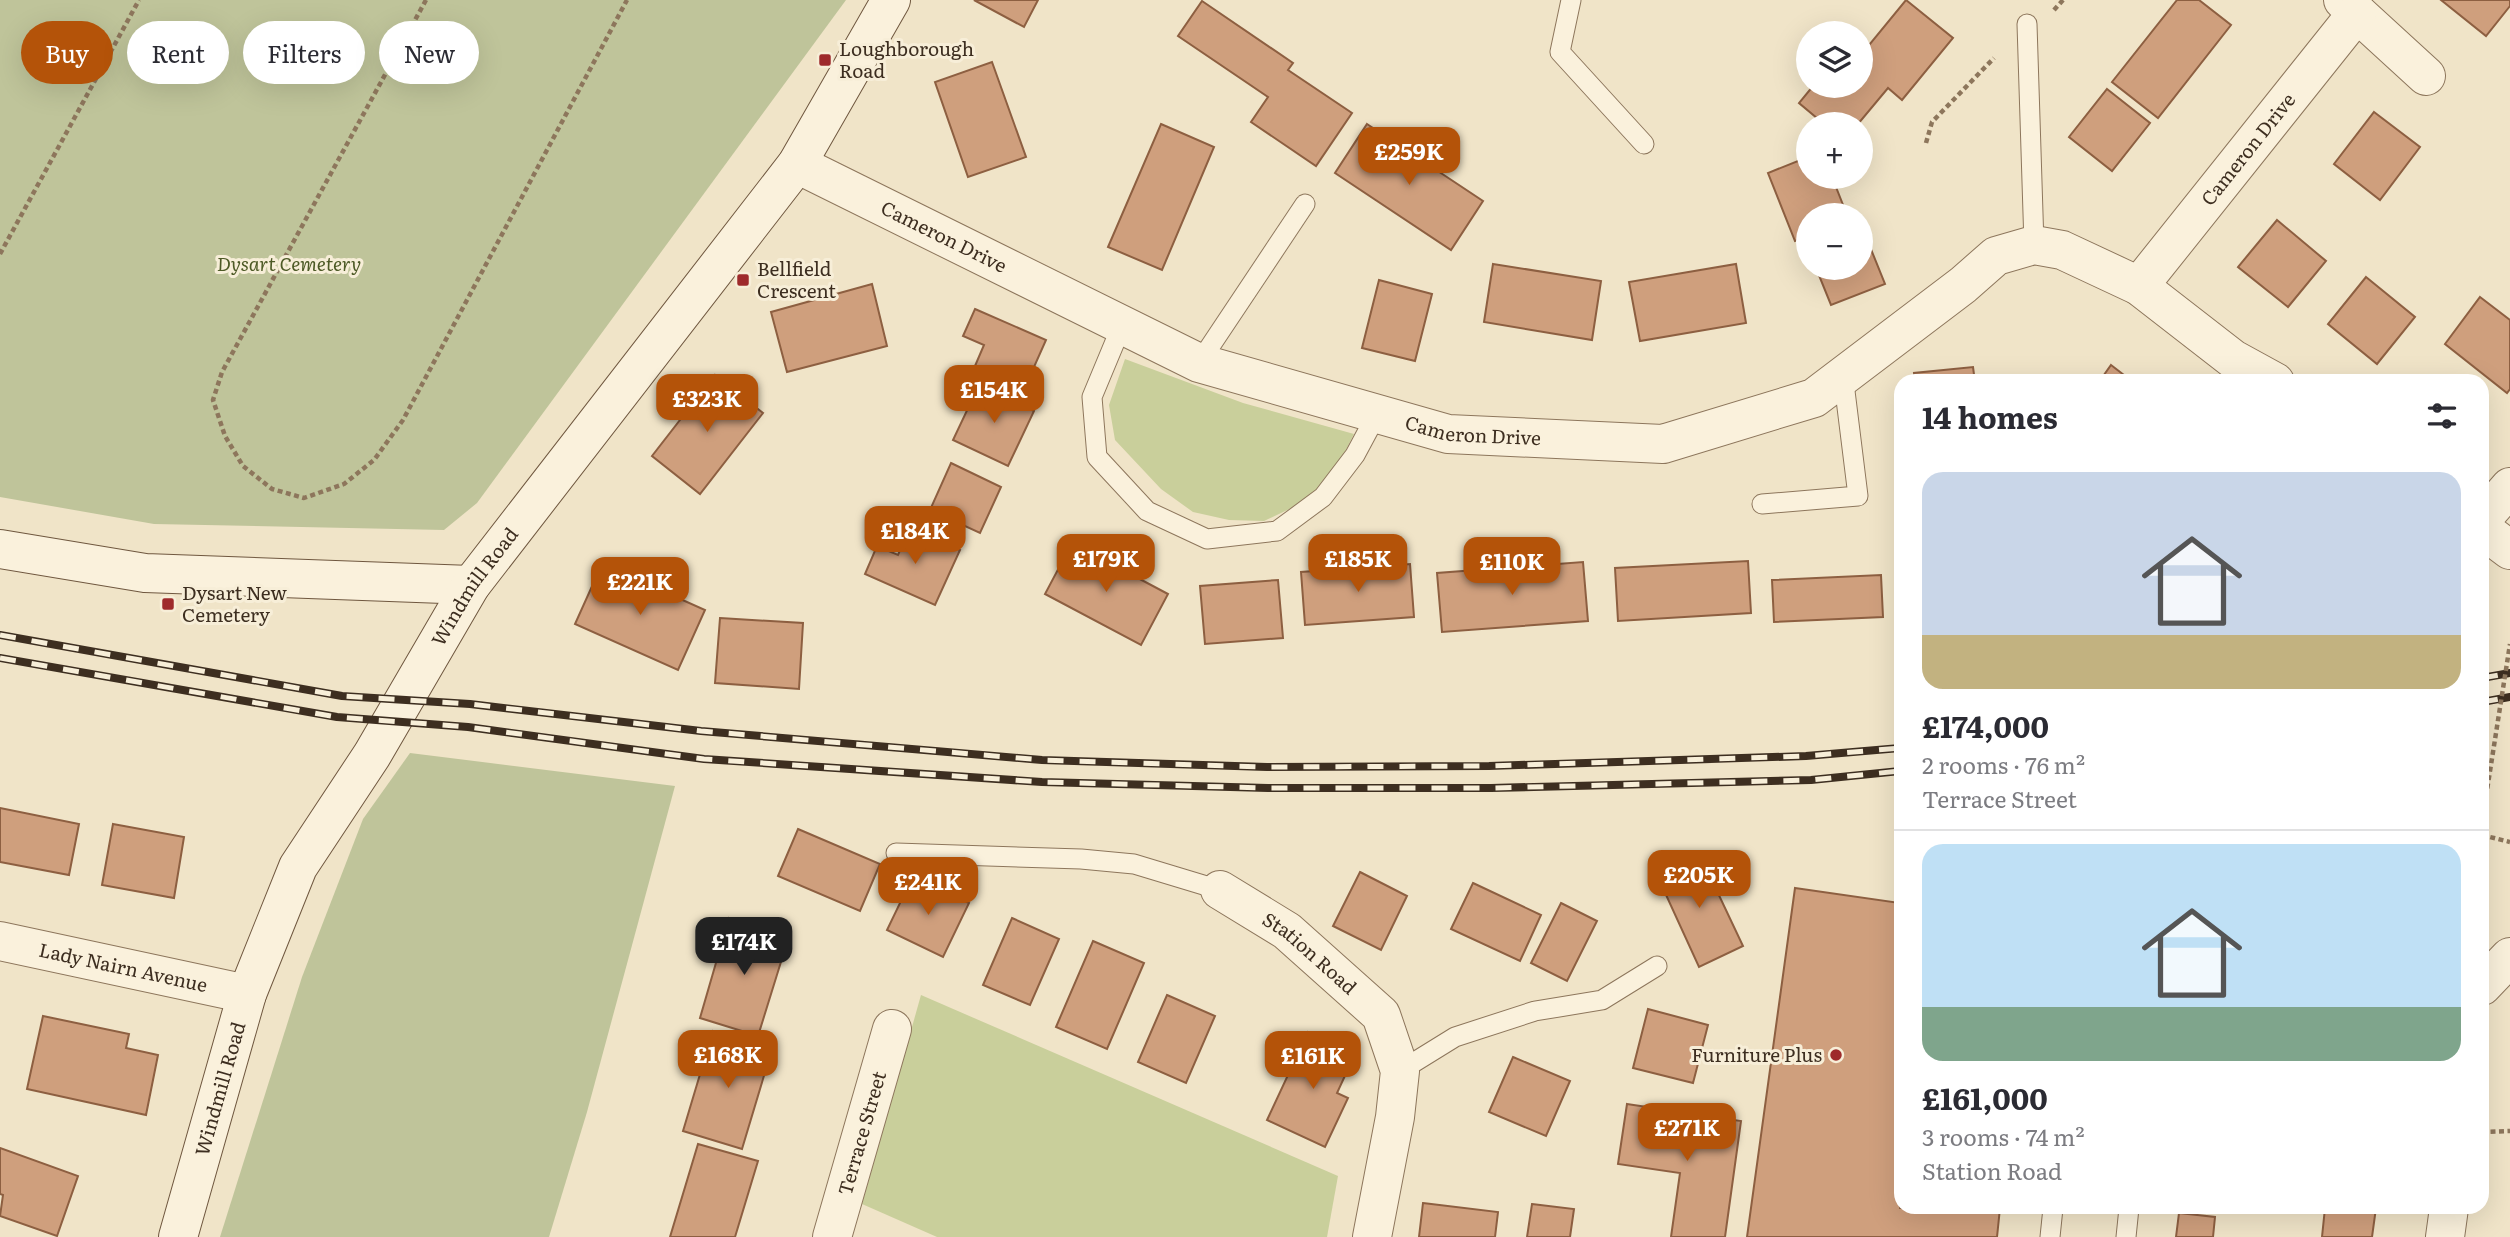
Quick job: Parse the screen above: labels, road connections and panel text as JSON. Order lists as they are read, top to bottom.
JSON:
{
  "streets": {
    "street": [
      "Cameron Drive",
      "Windmill Road",
      "Station Road",
      "Lady Nairn Avenue",
      "Terrace Street"
    ]
  },
  "crossings": [
    ["Cameron Drive", "Windmill Road"],
    ["Windmill Road", "Lady Nairn Avenue"]
  ],
  "parks": ["Dysart Cemetery"],
  "places": {
    "transit": ["Loughborough Road", "Bellfield Crescent", "Dysart New Cemetery"],
    "other": ["Furniture Plus"]
  },
  "page": {
    "map_buttons": ["+", "−"],
    "chip": [
      "Buy",
      "Rent",
      "Filters",
      "New"
    ],
    "price": [
      "£259K",
      "£154K",
      "£323K",
      "£184K",
      "£179K",
      "£185K",
      "£110K",
      "£221K",
      "£205K",
      "£241K",
      "£174K",
      "£168K",
      "£161K",
      "£271K"
    ],
    "heading": "14 homes",
    "list": [
      {
        "name": "£174,000",
        "note": "2 rooms · 76 m² · Terrace Street"
      },
      {
        "name": "£161,000",
        "note": "3 rooms · 74 m² · Station Road"
      }
    ]
  }
}
